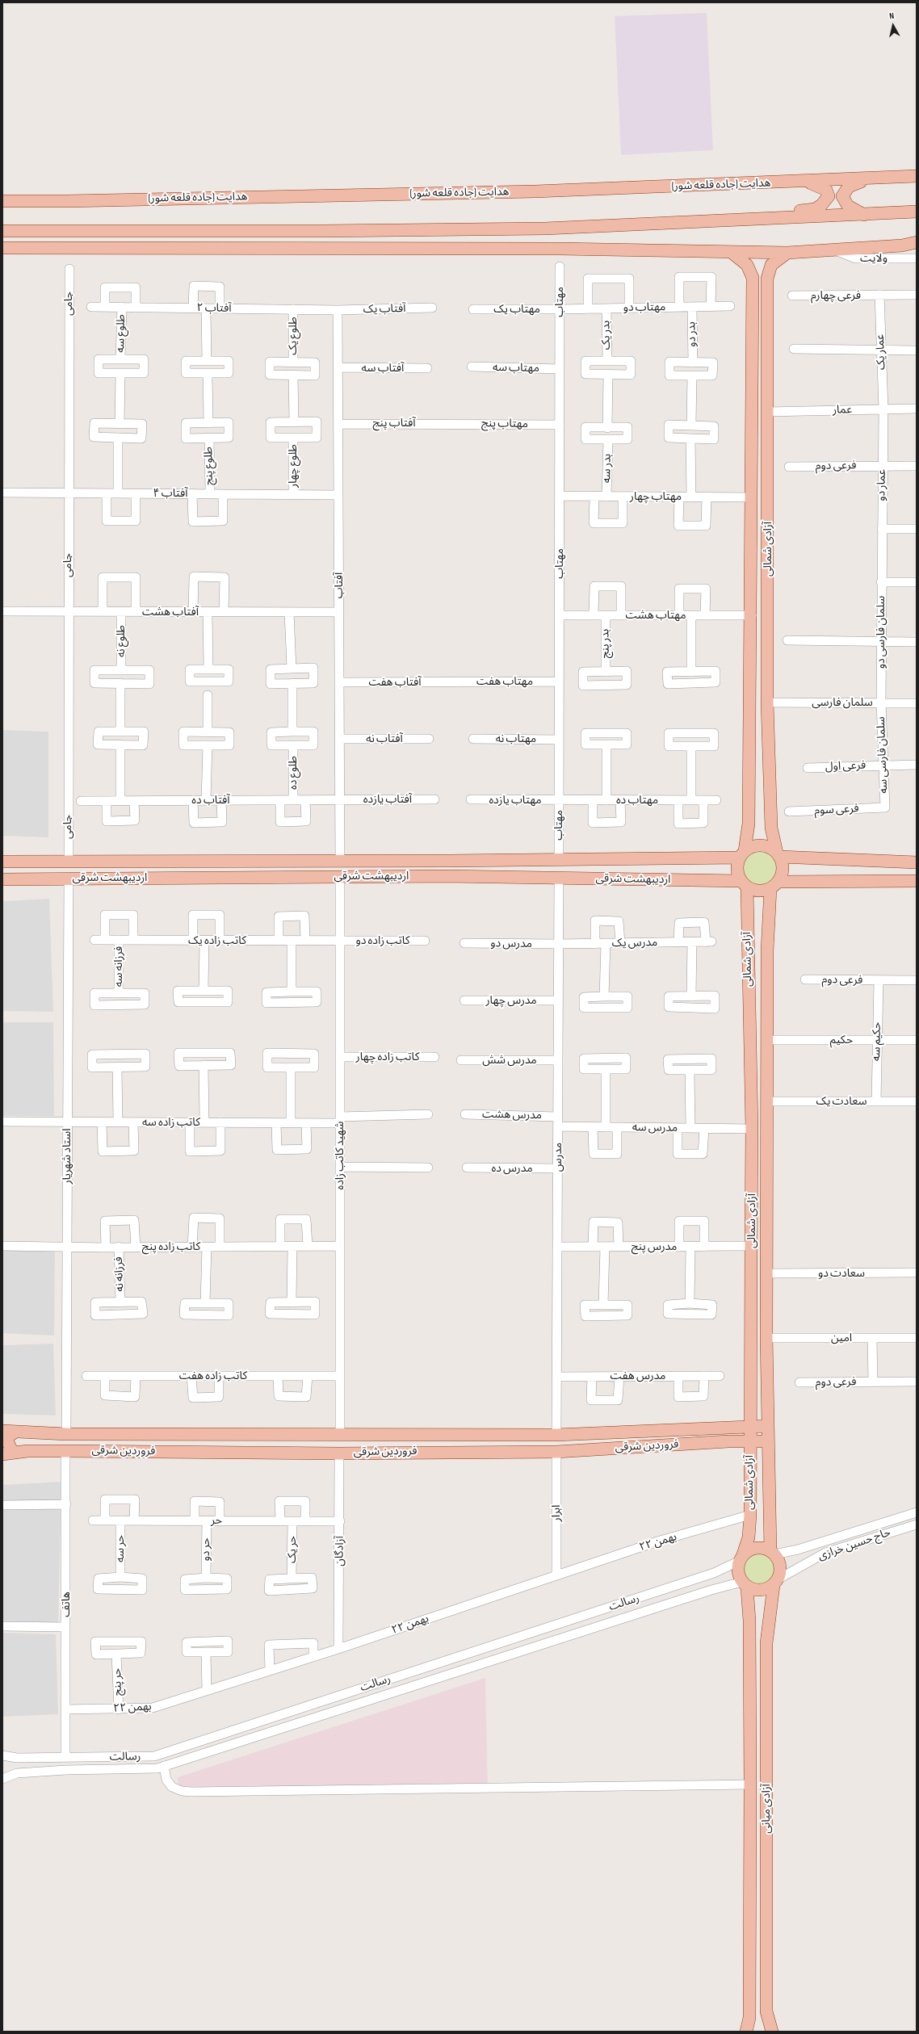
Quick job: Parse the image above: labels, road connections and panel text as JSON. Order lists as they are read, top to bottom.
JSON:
{
  "streets": {
    "main road": [
      "هدایت (جاده قلعه شور)",
      "آزادی شمالی",
      "اردیبهشت شرقی",
      "فروردین شرقی",
      "آزادی میانی"
    ],
    "street": [
      "ولایت",
      "فرعی چهارم",
      "مهتاب",
      "جامی",
      "مهتاب دو",
      "آفتاب ۲",
      "آفتاب یک",
      "مهتاب یک",
      "طلوع سه",
      "بدر دو",
      "بدر یک",
      "طلوع یک",
      "عمار یک",
      "آفتاب سه",
      "مهتاب سه",
      "عمار",
      "آفتاب پنج",
      "مهتاب پنج",
      "طلوع پنج",
      "طلوع چهار",
      "فرعی دوم",
      "بدر سه",
      "عمار دو",
      "آفتاب ۴",
      "مهتاب چهار",
      "آفتاب",
      "آفتاب هشت",
      "مهتاب هشت",
      "سلمان فارسی دو",
      "طلوع نه",
      "بدر پنج",
      "مهتاب هفت",
      "آفتاب هفت",
      "سلمان فارسی",
      "آفتاب نه",
      "مهتاب نه",
      "سلمان فارسی سه",
      "فرعی اول",
      "طلوع ده",
      "آفتاب یازده",
      "آفتاب ده",
      "مهتاب یازده",
      "مهتاب ده",
      "فرعی سوم",
      "کاتب زاده یک",
      "کاتب زاده دو",
      "مدرس یک",
      "مدرس دو",
      "فرزانه سه",
      "مدرس چهار",
      "حکیم",
      "حکیم سه",
      "کاتب زاده چهار",
      "مدرس شش",
      "سعادت یک",
      "مدرس هشت",
      "کاتب زاده سه",
      "مدرس سه",
      "شهید کاتب زاده",
      "استاد شهریار",
      "مدرس",
      "مدرس ده",
      "کاتب زاده پنج",
      "مدرس پنج",
      "سعادت دو",
      "فرزانه نه",
      "امین",
      "کاتب زاده هفت",
      "مدرس هفت",
      "ابرار",
      "حر",
      "۲۲ بهمن",
      "حاج حسین خرازی",
      "حر سه",
      "حر دو",
      "حر یک",
      "آزادگان",
      "رسالت",
      "هاتف",
      "حر پنج"
    ]
  },
  "crossings": [
    ["فرعی چهارم", "عمار یک"],
    ["مهتاب", "مهتاب دو"],
    ["مهتاب", "مهتاب یک"],
    ["مهتاب", "مهتاب سه"],
    ["مهتاب", "مهتاب پنج"],
    ["مهتاب", "مهتاب چهار"],
    ["مهتاب", "مهتاب هشت"],
    ["مهتاب", "مهتاب هفت"],
    ["مهتاب", "مهتاب نه"],
    ["مهتاب", "مهتاب یازده"],
    ["مهتاب", "مهتاب ده"],
    ["مهتاب", "اردیبهشت شرقی"],
    ["جامی", "آفتاب ۴"],
    ["جامی", "آفتاب هشت"],
    ["جامی", "اردیبهشت شرقی"],
    ["مهتاب دو", "مهتاب یک"],
    ["مهتاب دو", "بدر دو"],
    ["مهتاب دو", "بدر یک"],
    ["آفتاب ۲", "آفتاب یک"],
    ["آفتاب ۲", "طلوع سه"],
    ["آفتاب ۲", "طلوع یک"],
    ["آفتاب ۲", "آفتاب"],
    ["آفتاب یک", "آفتاب"],
    ["عمار یک", "عمار"],
    ["عمار یک", "عمار دو"],
    ["آفتاب سه", "آفتاب"],
    ["عمار", "عمار دو"],
    ["عمار", "آزادی شمالی"],
    ["آفتاب پنج", "مهتاب پنج"],
    ["آفتاب پنج", "آفتاب"],
    ["طلوع پنج", "آفتاب ۴"],
    ["طلوع چهار", "آفتاب ۴"],
    ["فرعی دوم", "عمار دو"],
    ["فرعی دوم", "حکیم سه"],
    ["بدر سه", "مهتاب چهار"],
    ["عمار دو", "سلمان فارسی دو"],
    ["آفتاب ۴", "آفتاب"],
    ["مهتاب چهار", "آزادی شمالی"],
    ["آزادی شمالی", "مهتاب هشت"],
    ["آزادی شمالی", "سلمان فارسی"],
    ["آزادی شمالی", "اردیبهشت شرقی"],
    ["آزادی شمالی", "حکیم"],
    ["آزادی شمالی", "سعادت یک"],
    ["آزادی شمالی", "مدرس سه"],
    ["آزادی شمالی", "مدرس پنج"],
    ["آزادی شمالی", "سعادت دو"],
    ["آزادی شمالی", "امین"],
    ["آزادی شمالی", "فروردین شرقی"],
    ["آزادی شمالی", "۲۲ بهمن"],
    ["آزادی شمالی", "حاج حسین خرازی"],
    ["آزادی شمالی", "رسالت"],
    ["آزادی شمالی", "آزادی میانی"],
    ["آفتاب", "آفتاب هشت"],
    ["آفتاب", "آفتاب هفت"],
    ["آفتاب", "آفتاب نه"],
    ["آفتاب", "آفتاب یازده"],
    ["آفتاب", "آفتاب ده"],
    ["آفتاب", "اردیبهشت شرقی"],
    ["آفتاب هشت", "طلوع نه"],
    ["مهتاب هشت", "بدر پنج"],
    ["سلمان فارسی دو", "سلمان فارسی"],
    ["سلمان فارسی دو", "سلمان فارسی سه"],
    ["مهتاب هفت", "آفتاب هفت"],
    ["سلمان فارسی", "سلمان فارسی سه"],
    ["سلمان فارسی سه", "فرعی اول"],
    ["سلمان فارسی سه", "فرعی سوم"],
    ["طلوع ده", "آفتاب ده"],
    ["آفتاب یازده", "آفتاب ده"],
    ["مهتاب یازده", "مهتاب ده"],
    ["اردیبهشت شرقی", "شهید کاتب زاده"],
    ["اردیبهشت شرقی", "استاد شهریار"],
    ["اردیبهشت شرقی", "مدرس"],
    ["کاتب زاده یک", "کاتب زاده دو"],
    ["کاتب زاده یک", "فرزانه سه"],
    ["کاتب زاده یک", "شهید کاتب زاده"],
    ["کاتب زاده دو", "شهید کاتب زاده"],
    ["مدرس یک", "مدرس دو"],
    ["مدرس یک", "مدرس"],
    ["مدرس دو", "مدرس"],
    ["مدرس چهار", "مدرس"],
    ["حکیم", "حکیم سه"],
    ["حکیم سه", "سعادت یک"],
    ["کاتب زاده چهار", "شهید کاتب زاده"],
    ["مدرس شش", "مدرس"],
    ["مدرس هشت", "مدرس"],
    ["کاتب زاده سه", "شهید کاتب زاده"],
    ["کاتب زاده سه", "استاد شهریار"],
    ["مدرس سه", "مدرس"],
    ["شهید کاتب زاده", "کاتب زاده پنج"],
    ["شهید کاتب زاده", "کاتب زاده هفت"],
    ["شهید کاتب زاده", "فروردین شرقی"],
    ["استاد شهریار", "کاتب زاده پنج"],
    ["استاد شهریار", "فروردین شرقی"],
    ["مدرس", "مدرس ده"],
    ["مدرس", "مدرس پنج"],
    ["مدرس", "مدرس هفت"],
    ["مدرس", "فروردین شرقی"],
    ["کاتب زاده پنج", "فرزانه نه"],
    ["فروردین شرقی", "ابرار"],
    ["فروردین شرقی", "آزادگان"],
    ["فروردین شرقی", "هاتف"],
    ["ابرار", "۲۲ بهمن"],
    ["حر", "حر سه"],
    ["حر", "حر دو"],
    ["حر", "حر یک"],
    ["حر", "آزادگان"],
    ["۲۲ بهمن", "آزادگان"],
    ["۲۲ بهمن", "هاتف"],
    ["۲۲ بهمن", "حر پنج"],
    ["حاج حسین خرازی", "رسالت"],
    ["حاج حسین خرازی", "آزادی میانی"],
    ["رسالت", "هاتف"],
    ["رسالت", "آزادی میانی"]
  ],
  "north": "top"
}
